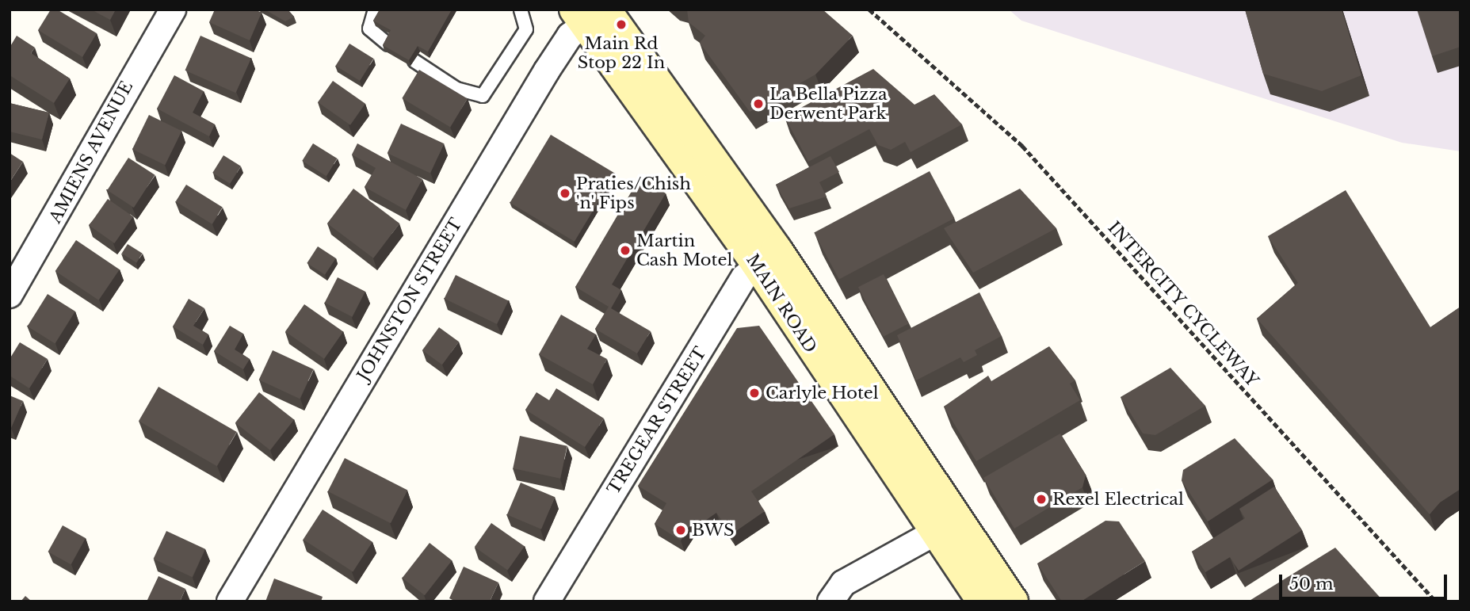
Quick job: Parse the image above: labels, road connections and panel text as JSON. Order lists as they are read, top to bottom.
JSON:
{
  "streets": {
    "main road": ["MAIN ROAD"],
    "street": ["AMIENS AVENUE", "JOHNSTON STREET", "TREGEAR STREET"],
    "path": ["INTERCITY CYCLEWAY"]
  },
  "crossings": [
    ["JOHNSTON STREET", "MAIN ROAD"],
    ["MAIN ROAD", "TREGEAR STREET"]
  ],
  "places": [
    "Main Rd Stop 22 In",
    "La Bella Pizza Derwent Park",
    "Praties/Chish 'n' Fips",
    "Martin Cash Motel",
    "Carlyle Hotel",
    "Rexel Electrical",
    "BWS"
  ],
  "scale_bar": "50 m"
}
